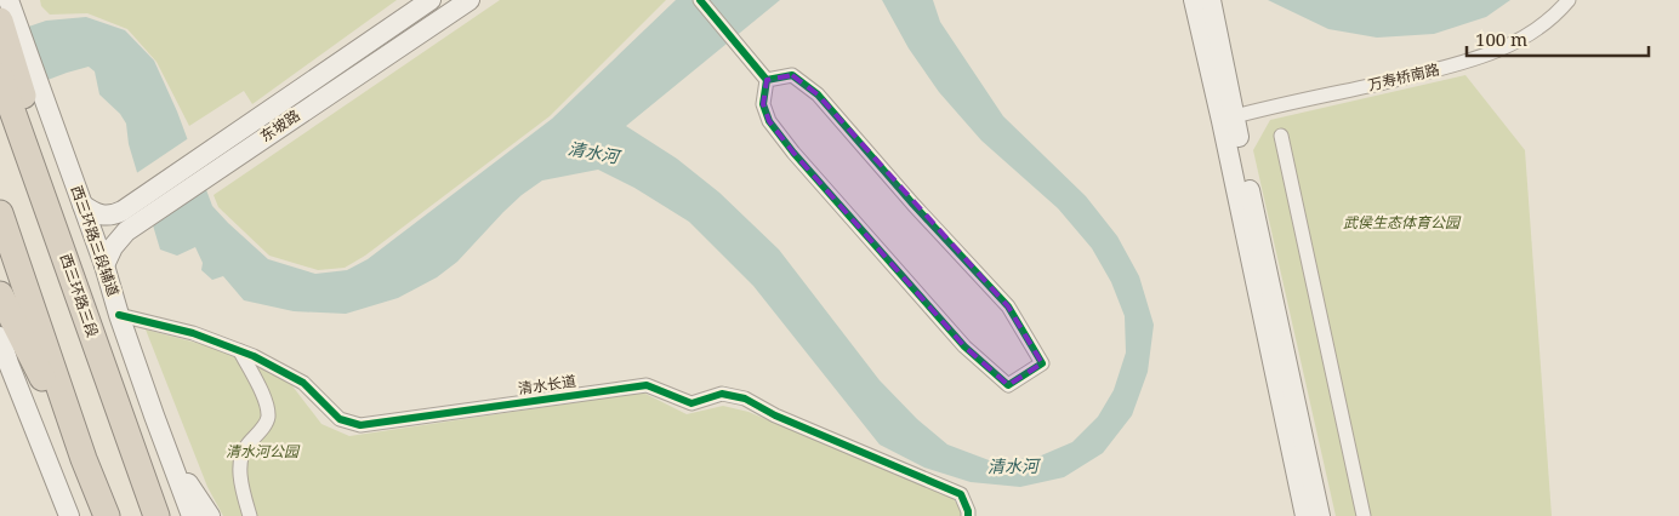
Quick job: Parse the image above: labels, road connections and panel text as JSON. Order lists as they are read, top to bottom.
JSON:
{
  "streets": {
    "highway": ["西三环路三段"],
    "main road": ["东坡路", "西三环路三段辅道"],
    "street": ["万寿桥南路", "清水长道"]
  },
  "crossings": [
    ["东坡路", "西三环路三段辅道"],
    ["西三环路三段辅道", "西三环路三段"],
    ["西三环路三段辅道", "清水长道"]
  ],
  "water": ["清水河"],
  "parks": ["武侯生态体育公园", "清水河公园"],
  "scale_bar": "100 m"
}
